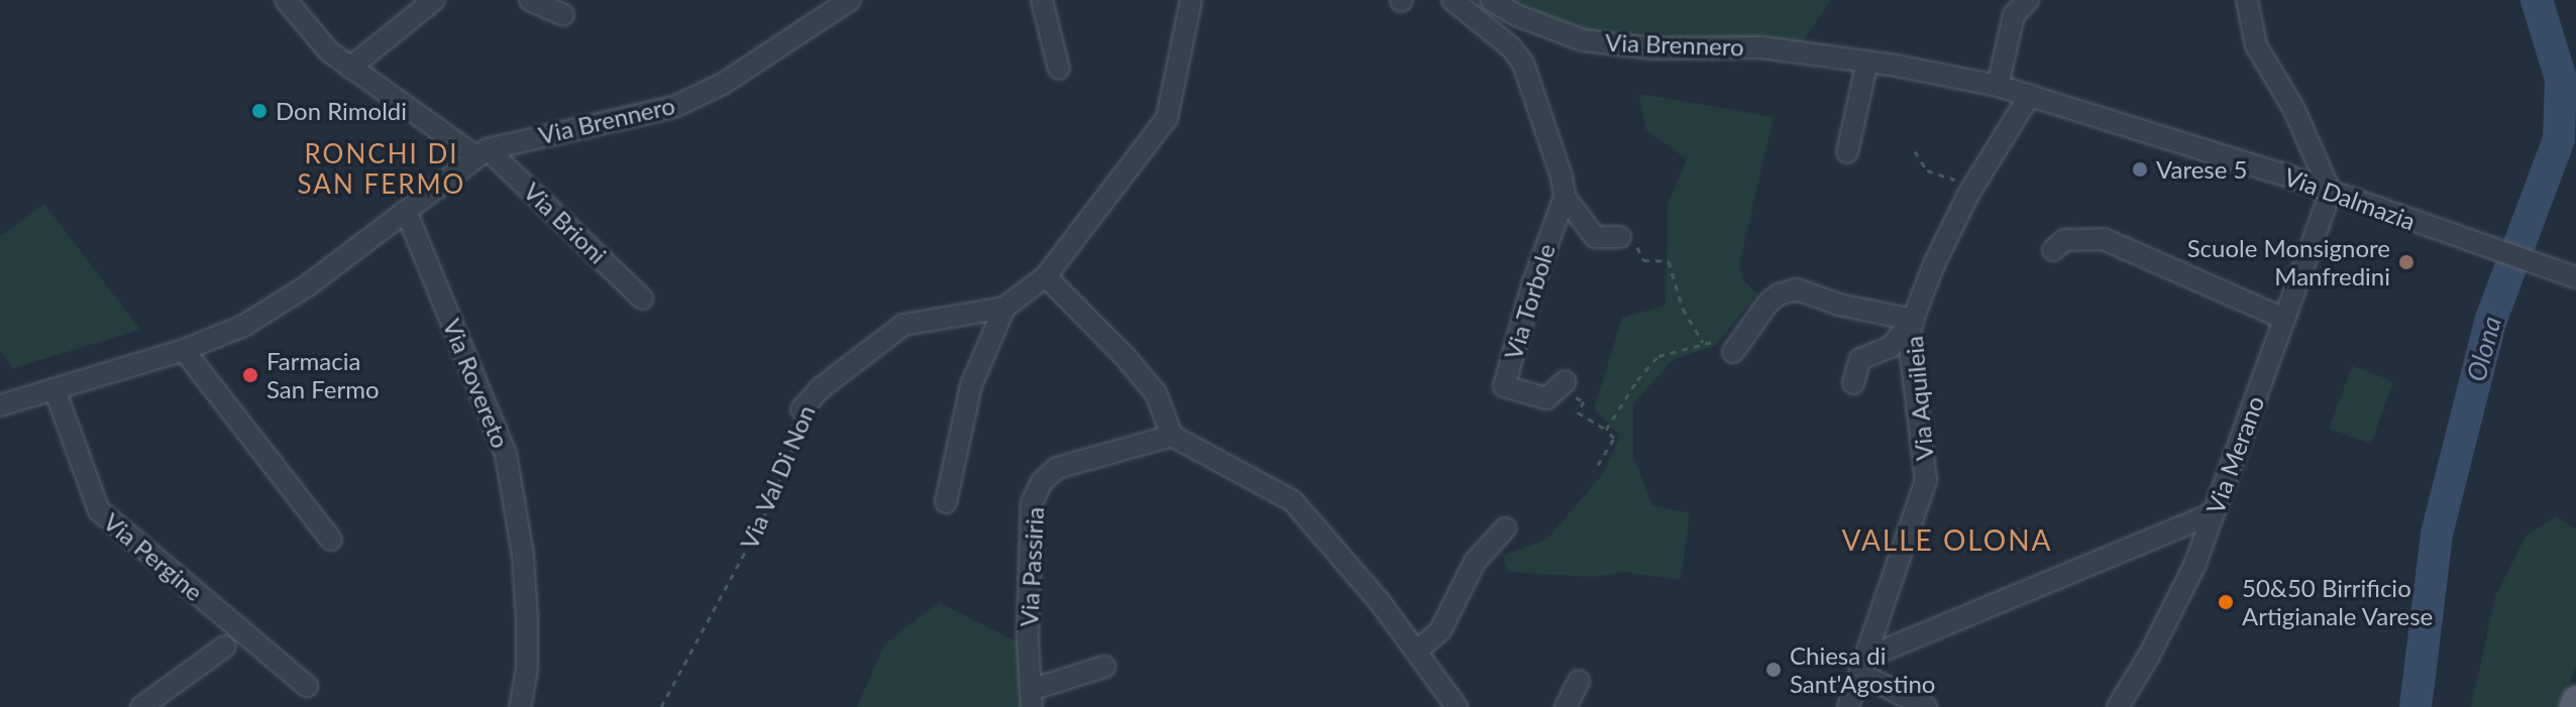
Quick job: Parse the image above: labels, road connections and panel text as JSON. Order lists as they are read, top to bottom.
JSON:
{
  "streets": {
    "street": [
      "Via Brennero",
      "Via Dalmazia",
      "Via Brioni",
      "Via Torbole",
      "Via Rovereto",
      "Via Aquileia",
      "Via Merano",
      "Via Val Di Non",
      "Via Pergine",
      "Via Passiria"
    ]
  },
  "crossings": [
    ["Via Brennero", "Via Dalmazia"],
    ["Via Brennero", "Via Brioni"],
    ["Via Brennero", "Via Rovereto"],
    ["Via Brennero", "Via Aquileia"],
    ["Via Dalmazia", "Via Aquileia"],
    ["Via Dalmazia", "Via Merano"]
  ],
  "districts": ["RONCHI DI SAN FERMO", "VALLE OLONA"],
  "water": ["Olona"],
  "places": [
    "Don Rimoldi",
    "Varese 5",
    "Scuole Monsignore Manfredini",
    "Farmacia San Fermo",
    "50&50 Birrificio Artigianale Varese",
    "Chiesa di Sant'Agostino"
  ]
}
